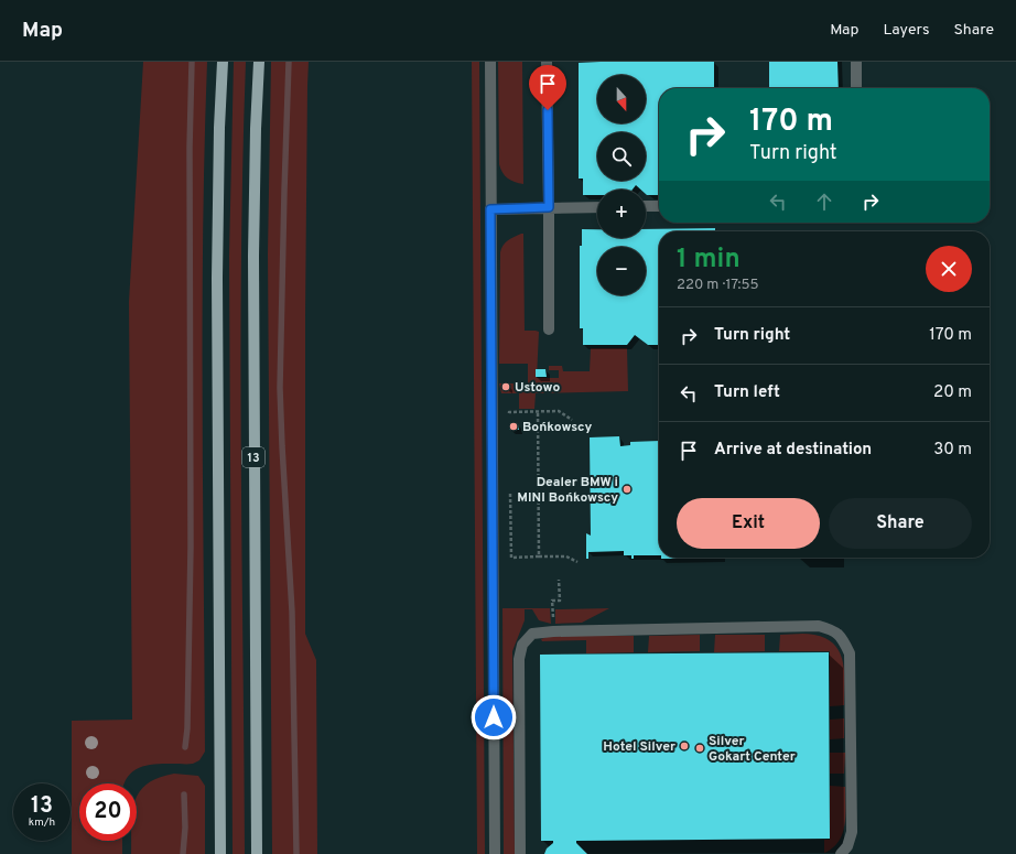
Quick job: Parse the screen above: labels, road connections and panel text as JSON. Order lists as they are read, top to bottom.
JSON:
{
  "streets": {
    "main road": ["13"]
  },
  "places": [
    "Ustowo",
    "Bońkowscy",
    "Dealer BMW i MINI Bońkowscy",
    "Hotel Silver",
    "Silver Gokart Center"
  ],
  "north": "bottom",
  "page": {
    "header": "Map",
    "nav": ["Map", "Layers", "Share"],
    "map_buttons": ["+", "−"],
    "turn": ["170 m", "Turn right"],
    "heading": ["1 min", "220 m · 17:55"],
    "list": [
      {
        "name": "Turn right",
        "value": "170 m"
      },
      {
        "name": "Turn left",
        "value": "20 m"
      },
      {
        "name": "Arrive at destination",
        "value": "30 m"
      }
    ],
    "buttons": ["Exit", "Share"],
    "speed": "13 km/h",
    "limit": "20"
  }
}
